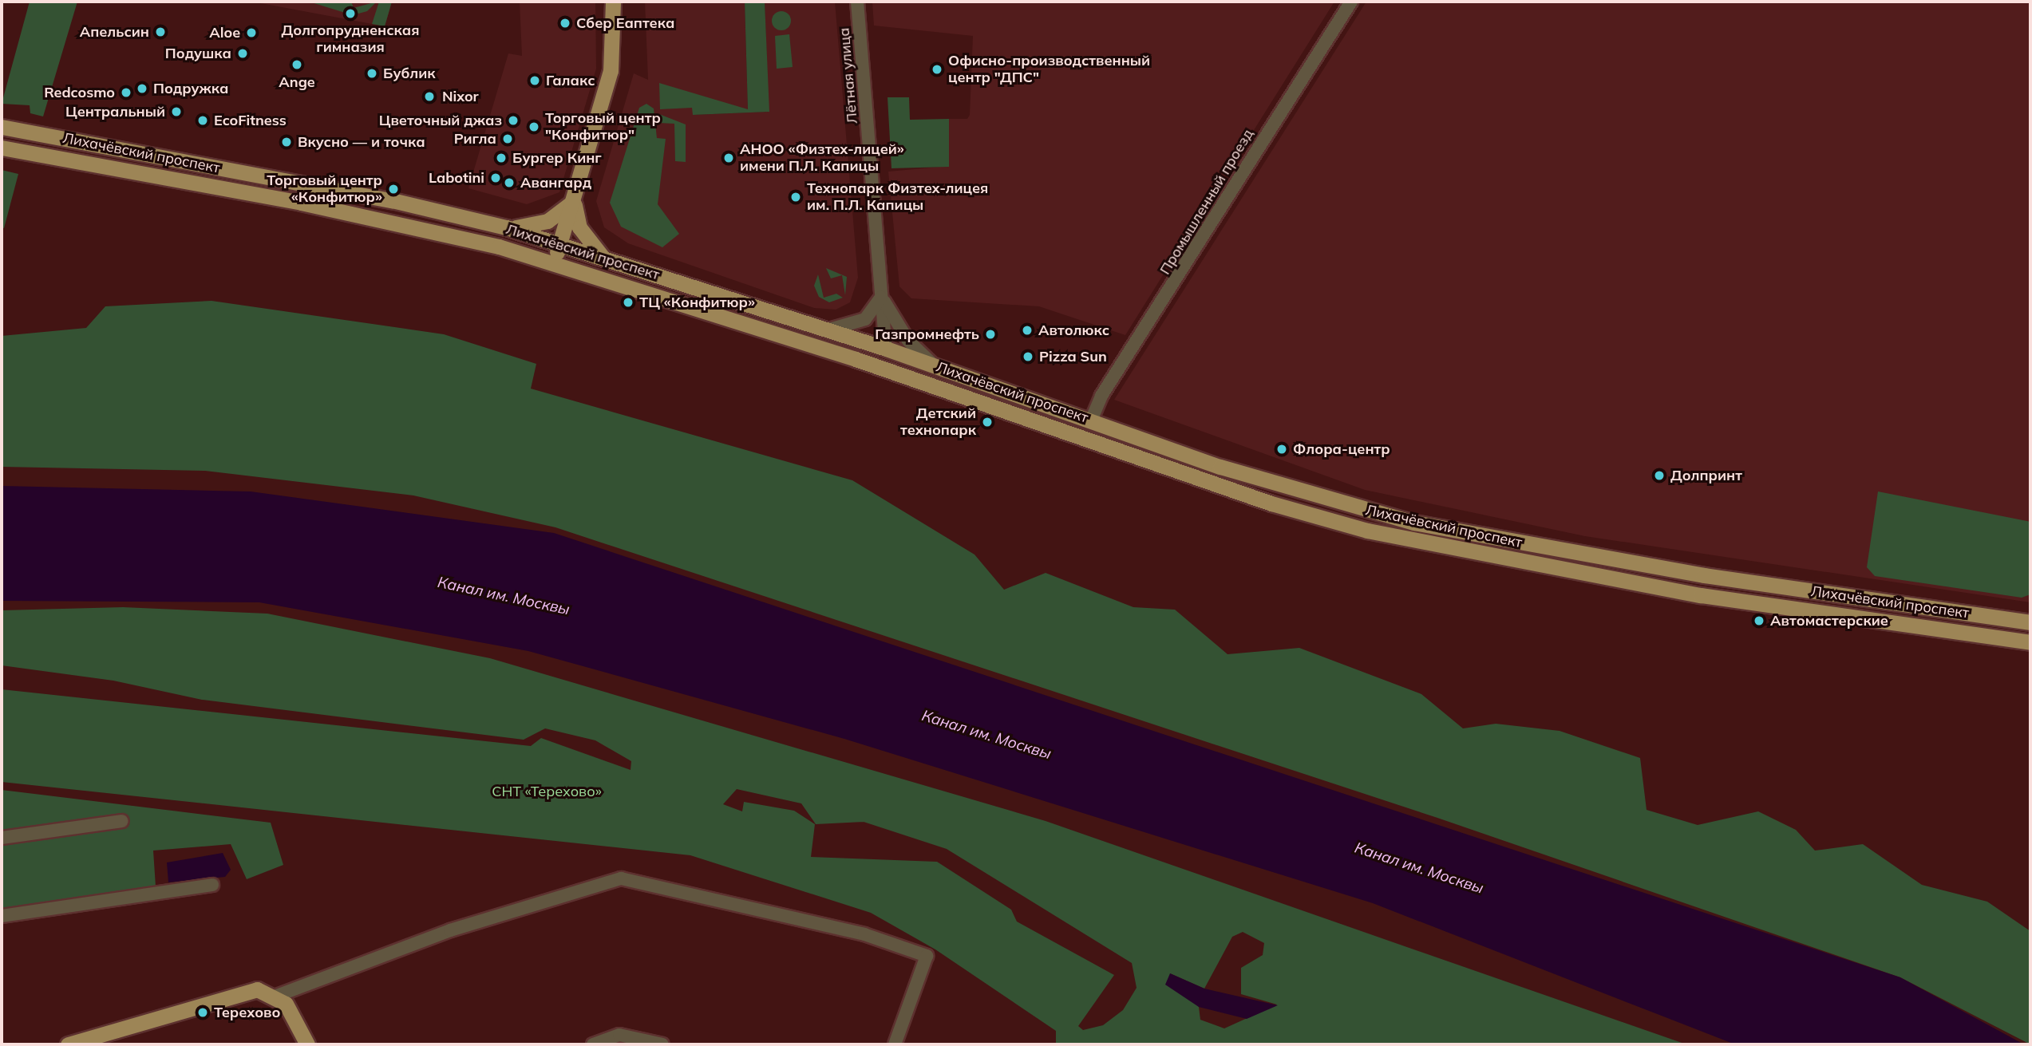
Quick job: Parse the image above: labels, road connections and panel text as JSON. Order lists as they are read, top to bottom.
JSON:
{
  "streets": {
    "main road": ["Лихачёвский проспект"],
    "street": ["Лётная улица", "Промышленный проезд"]
  },
  "crossings": [
    ["Лётная улица", "Лихачёвский проспект"],
    ["Лихачёвский проспект", "Промышленный проезд"]
  ],
  "water": ["Канал им. Москвы"],
  "parks": ["СНТ «Терехово»"],
  "places": [
    "Долгопрудненская гимназия",
    "Сбер Еаптека",
    "Апельсин",
    "Aloe",
    "Подушка",
    "Ange",
    "Офисно-производственный центр \"ДПС\"",
    "Бублик",
    "Галакс",
    "Подружка",
    "Redcosmo",
    "Nixor",
    "Центральный",
    "EcoFitness",
    "Цветочный джаз",
    "Торговый центр \"Конфитюр\"",
    "Ригла",
    "Вкусно — и точка",
    "Бургер Кинг",
    "АНОО «Физтех-лицей» имени П.Л. Капицы",
    "Labotini",
    "Авангард",
    "Торговый центр «Конфитюр»",
    "Технопарк Физтех-лицея им. П.Л. Капицы",
    "ТЦ «Конфитюр»",
    "Автолюкс",
    "Газпромнефть",
    "Pizza Sun",
    "Детский технопарк",
    "Флора-центр",
    "Долпринт",
    "Автомастерские",
    "Терехово"
  ]
}
